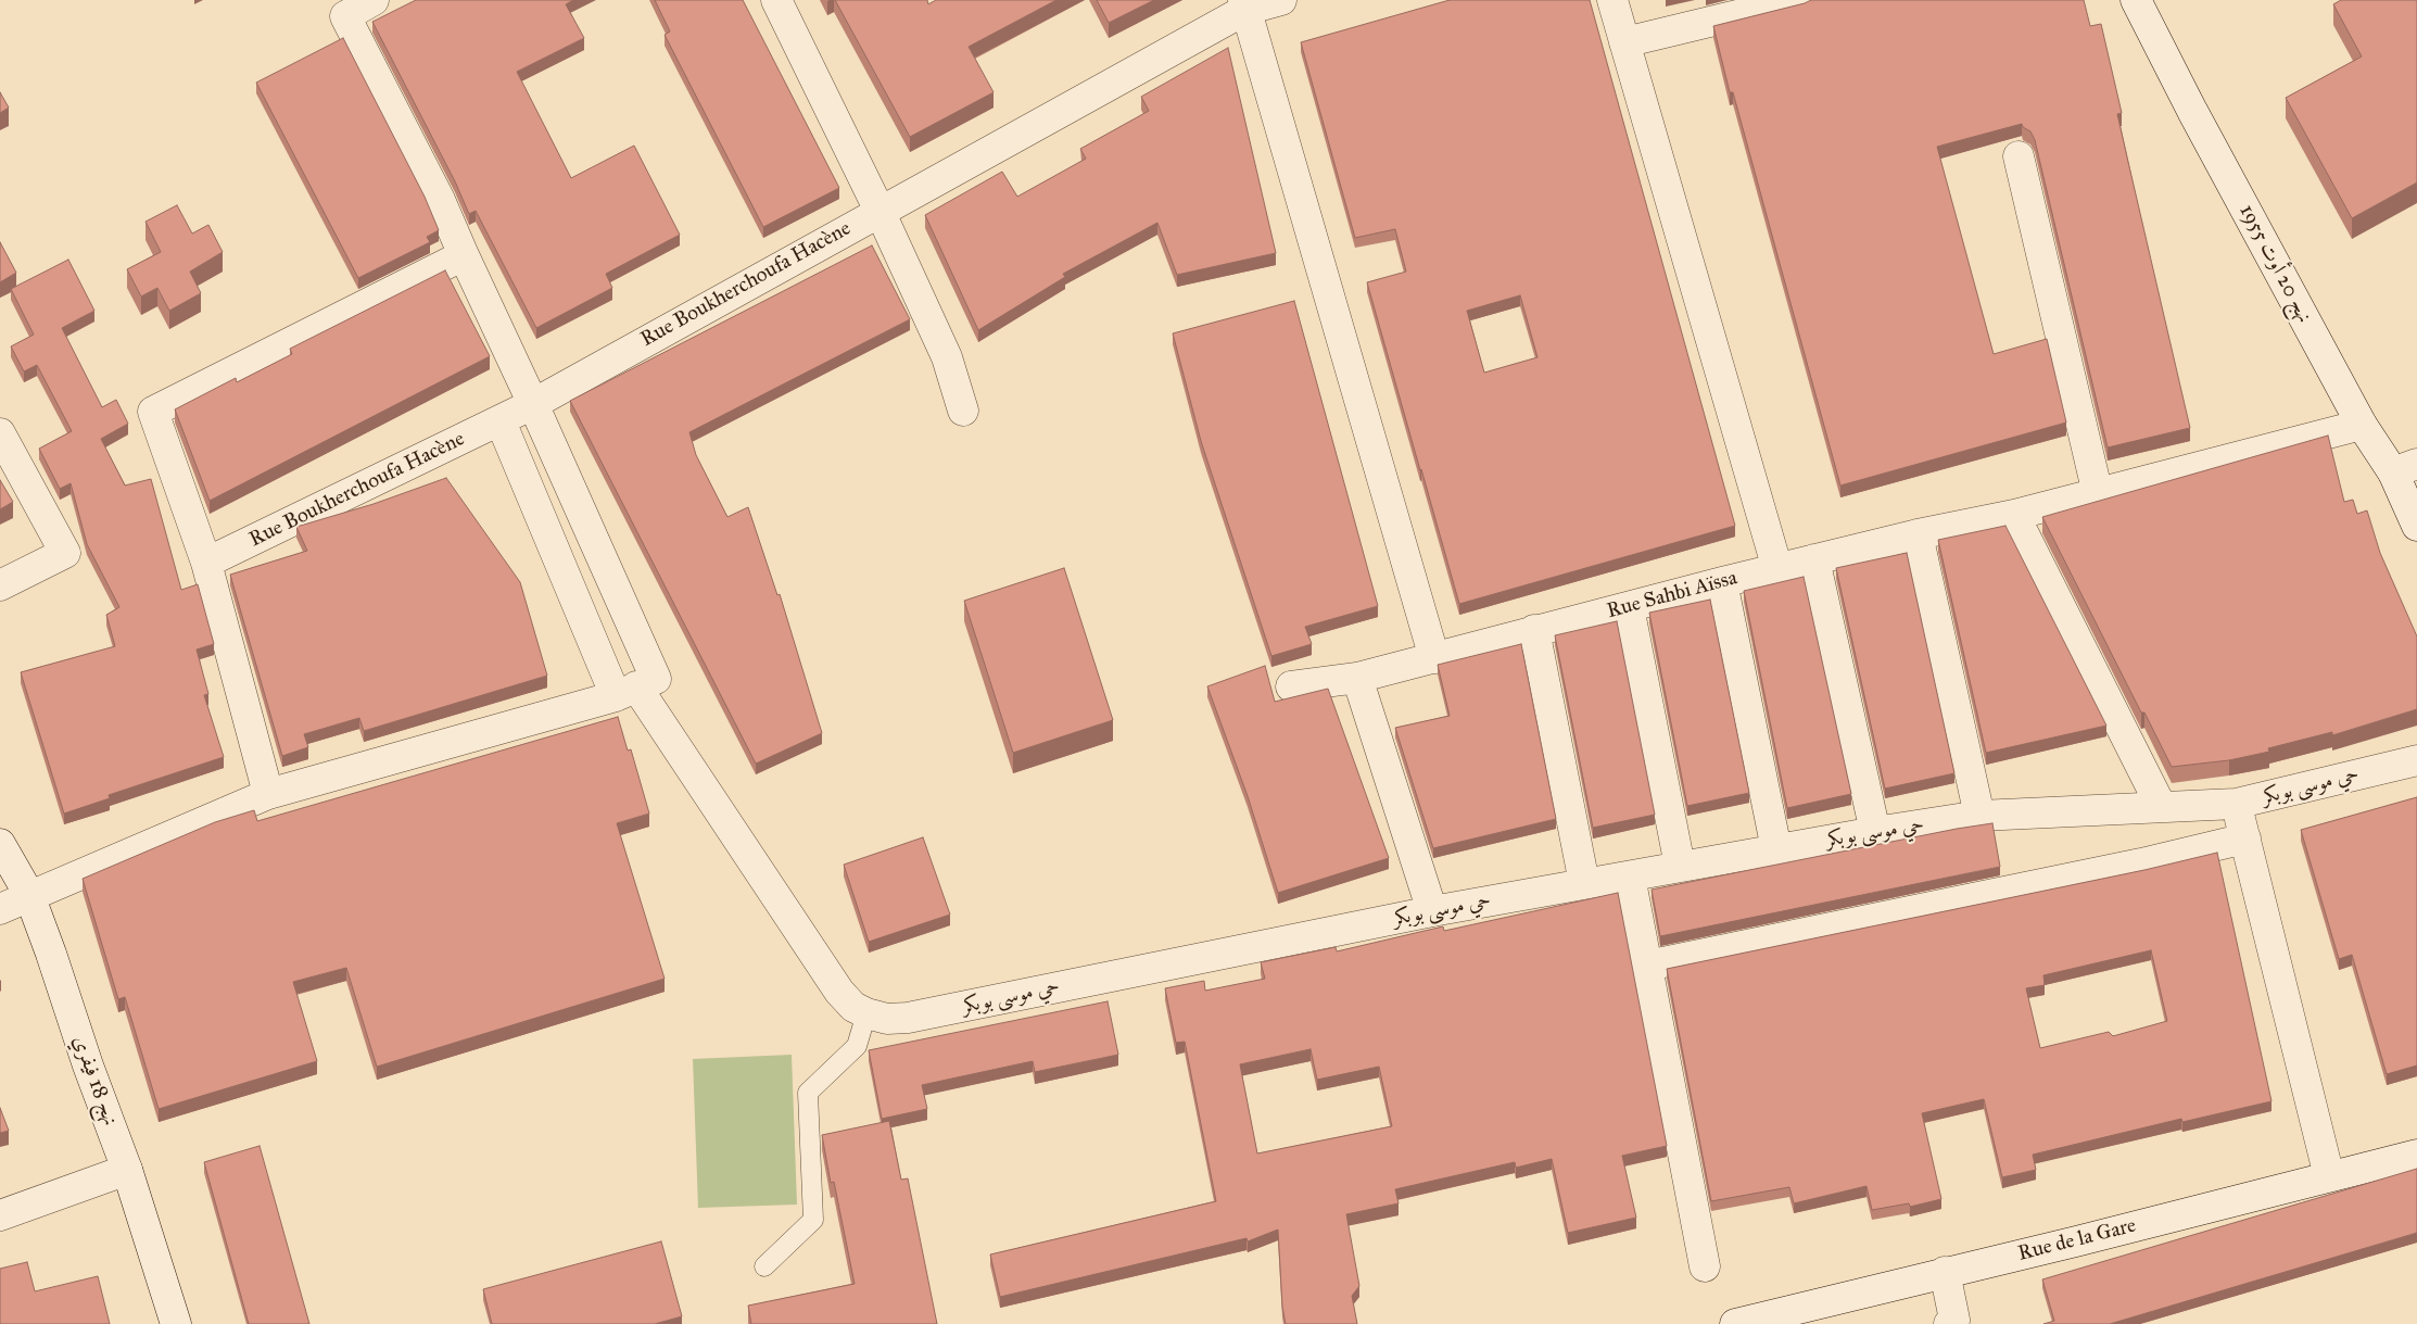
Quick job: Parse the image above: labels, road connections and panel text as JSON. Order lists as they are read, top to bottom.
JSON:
{
  "streets": {
    "street": [
      "نهج 20 أوت 1955",
      "Rue Boukherchoufa Hacène",
      "Rue Sahbi Aïssa",
      "حي موسى بوبكر",
      "نهج 18 فيفري",
      "Rue de la Gare"
    ]
  },
  "crossings": [
    ["نهج 20 أوت 1955", "Rue Sahbi Aïssa"]
  ]
}
